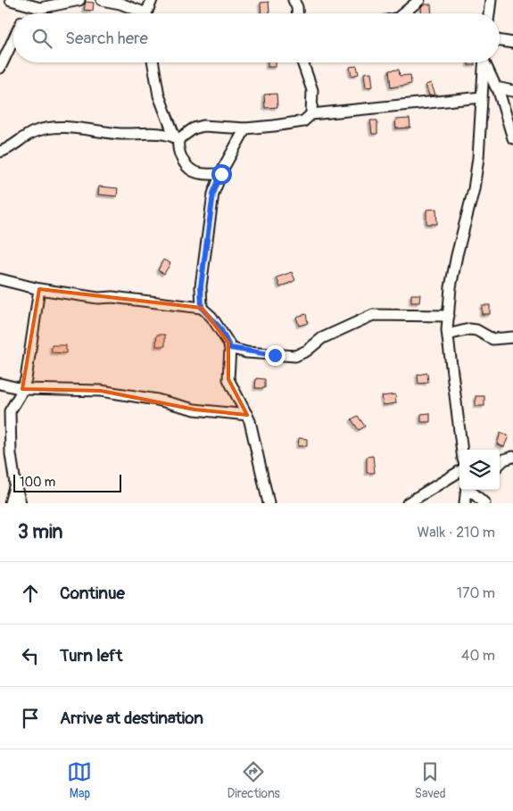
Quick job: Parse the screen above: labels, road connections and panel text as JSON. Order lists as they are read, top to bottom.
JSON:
{
  "scale_bar": "100 m",
  "page": {
    "search": "Search here",
    "scale": "100 m",
    "heading": ["3 min", "Walk · 210 m"],
    "list": [
      ["Continue", "170 m"],
      ["Turn left", "40 m"],
      "Arrive at destination"
    ],
    "nav": ["Map", "Directions", "Saved"]
  }
}
